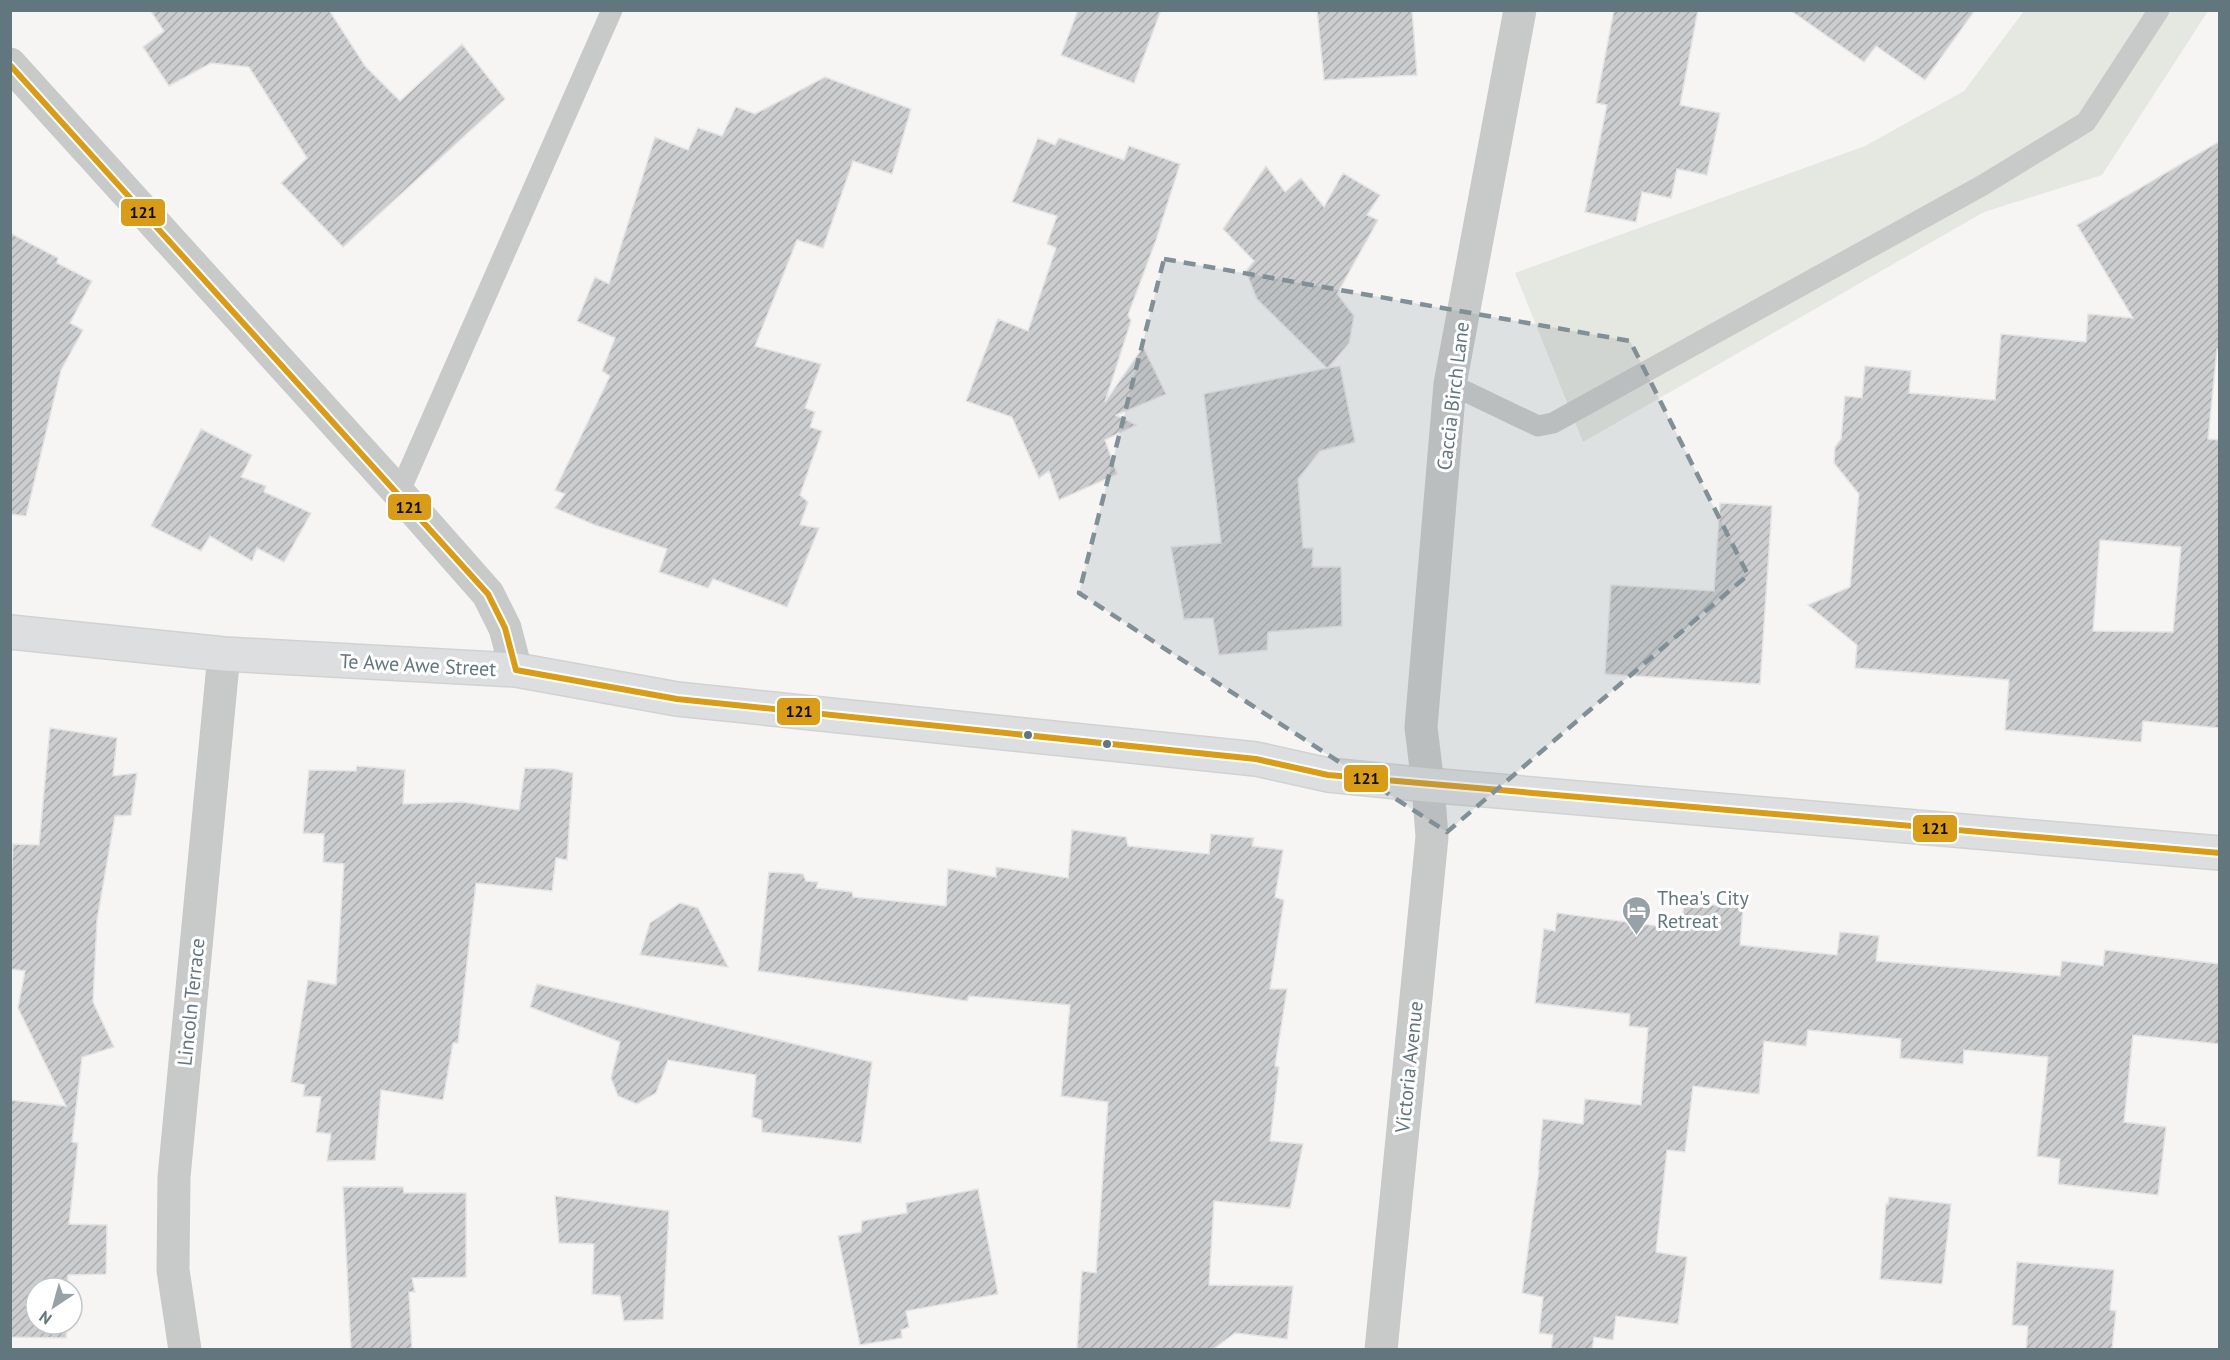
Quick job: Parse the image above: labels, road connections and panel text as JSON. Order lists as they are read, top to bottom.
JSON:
{
  "streets": {
    "main road": ["Te Awe Awe Street"],
    "street": ["Caccia Birch Lane", "Lincoln Terrace", "Victoria Avenue"]
  },
  "crossings": [
    ["Caccia Birch Lane", "Te Awe Awe Street"],
    ["Caccia Birch Lane", "Victoria Avenue"],
    ["Te Awe Awe Street", "Lincoln Terrace"],
    ["Te Awe Awe Street", "Victoria Avenue"]
  ],
  "places": {
    "hotel": ["Thea's City Retreat"]
  },
  "lines": ["transit line 121"],
  "north": "bottom left"
}
